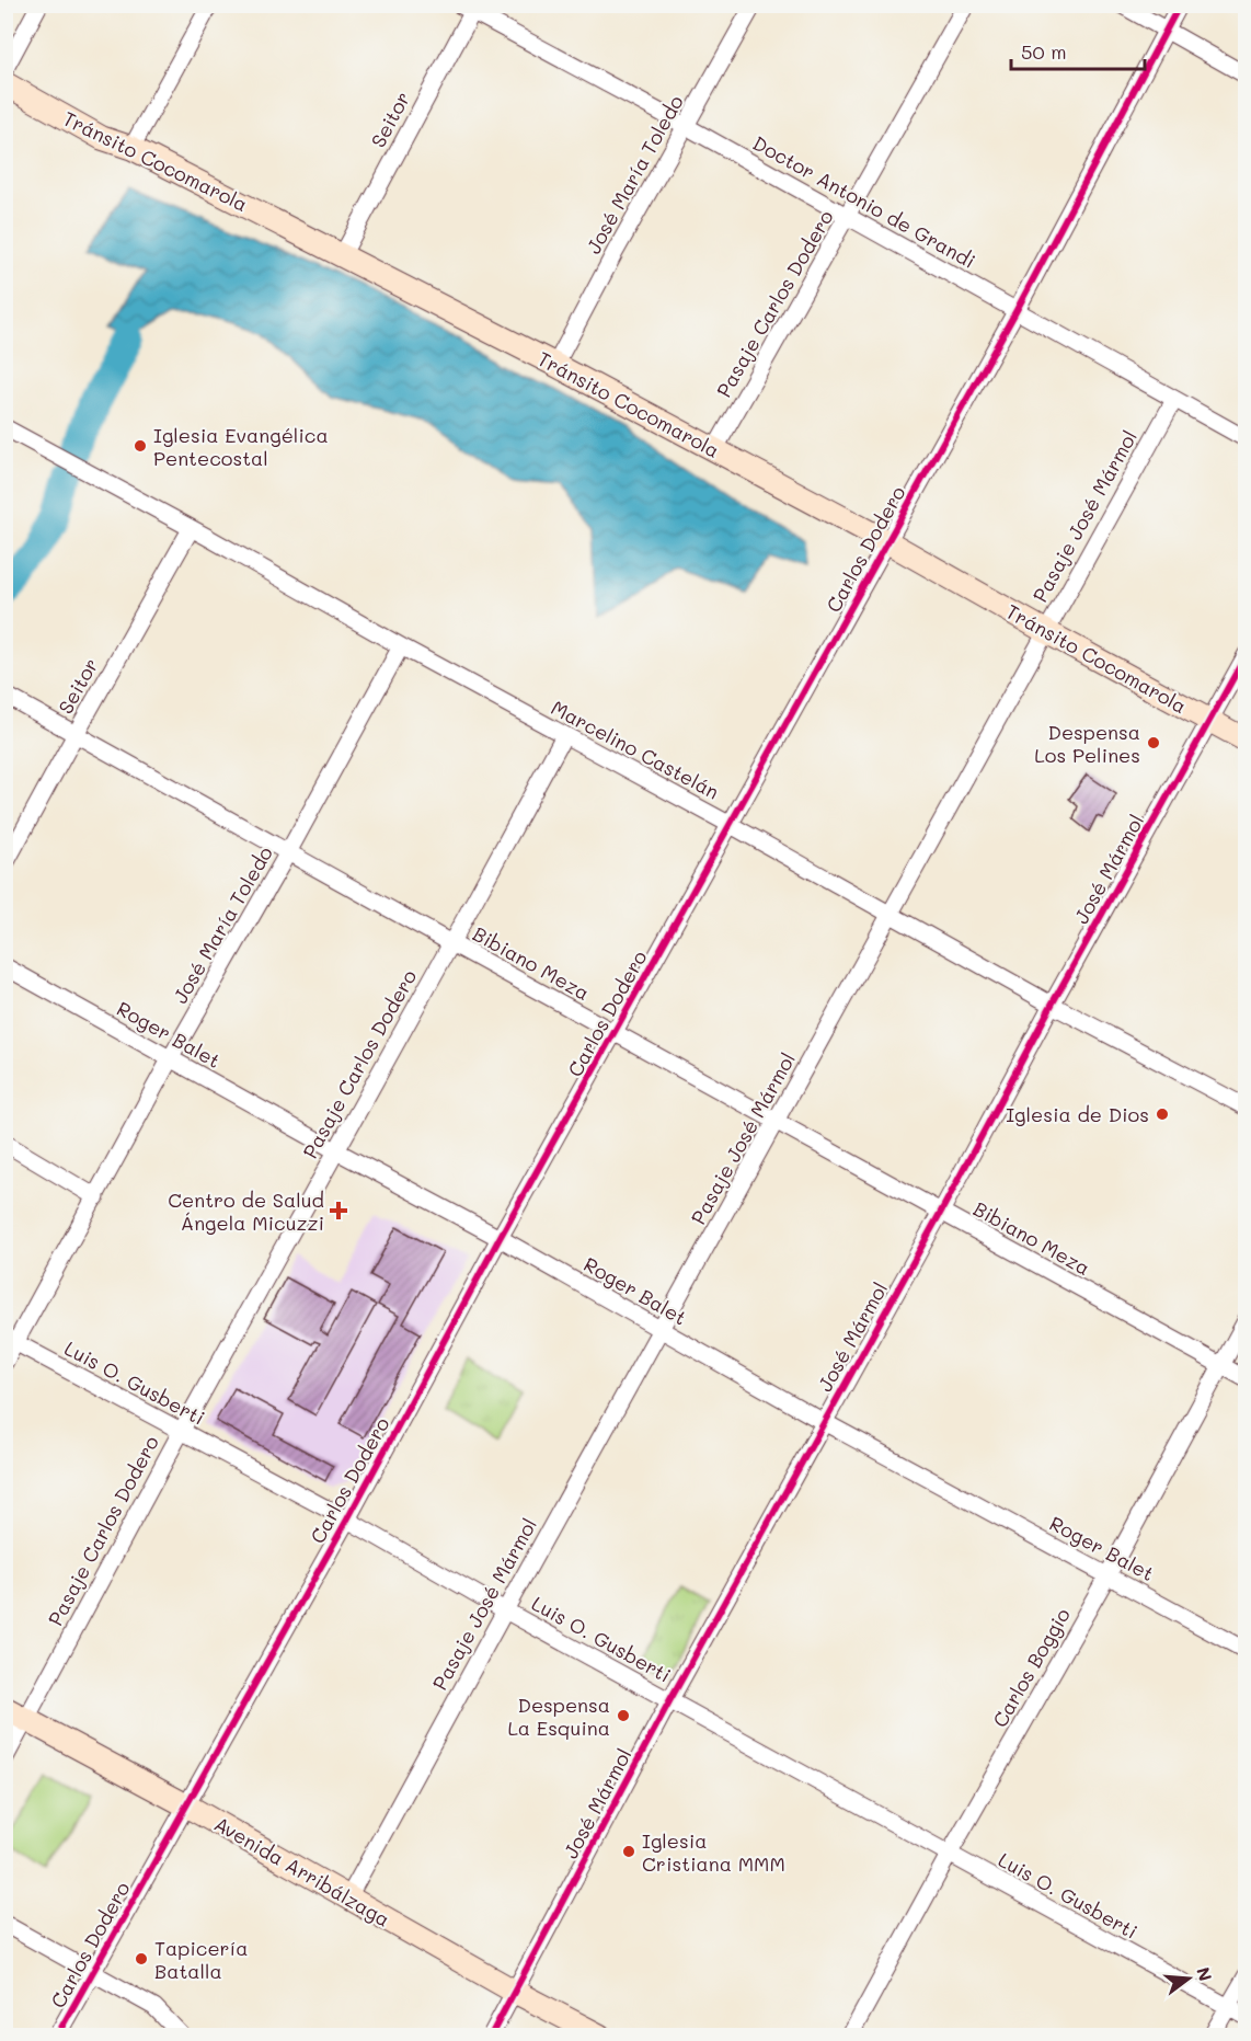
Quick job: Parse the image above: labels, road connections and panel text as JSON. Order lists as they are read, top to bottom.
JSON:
{
  "streets": {
    "street": [
      "Seitor",
      "Tránsito Cocomarola",
      "José María Toledo",
      "Doctor Antonio de Grandi",
      "Pasaje Carlos Dodero",
      "Pasaje José Mármol",
      "Carlos Dodero",
      "Marcelino Castelán",
      "José Mármol",
      "Bibiano Meza",
      "Roger Balet",
      "Luis O. Gusberti",
      "Carlos Boggio",
      "Avenida Arribálzaga"
    ]
  },
  "crossings": [
    ["Seitor", "Tránsito Cocomarola"],
    ["Seitor", "Doctor Antonio de Grandi"],
    ["Seitor", "Marcelino Castelán"],
    ["Seitor", "Bibiano Meza"],
    ["Tránsito Cocomarola", "José María Toledo"],
    ["Tránsito Cocomarola", "Pasaje Carlos Dodero"],
    ["Tránsito Cocomarola", "Pasaje José Mármol"],
    ["Tránsito Cocomarola", "Carlos Dodero"],
    ["Tránsito Cocomarola", "José Mármol"],
    ["José María Toledo", "Doctor Antonio de Grandi"],
    ["José María Toledo", "Marcelino Castelán"],
    ["José María Toledo", "Bibiano Meza"],
    ["José María Toledo", "Roger Balet"],
    ["José María Toledo", "Luis O. Gusberti"],
    ["Doctor Antonio de Grandi", "Pasaje Carlos Dodero"],
    ["Doctor Antonio de Grandi", "Pasaje José Mármol"],
    ["Doctor Antonio de Grandi", "Carlos Dodero"],
    ["Pasaje Carlos Dodero", "Marcelino Castelán"],
    ["Pasaje Carlos Dodero", "Bibiano Meza"],
    ["Pasaje Carlos Dodero", "Roger Balet"],
    ["Pasaje Carlos Dodero", "Luis O. Gusberti"],
    ["Pasaje Carlos Dodero", "Avenida Arribálzaga"],
    ["Pasaje José Mármol", "Marcelino Castelán"],
    ["Pasaje José Mármol", "Bibiano Meza"],
    ["Pasaje José Mármol", "Roger Balet"],
    ["Pasaje José Mármol", "Luis O. Gusberti"],
    ["Pasaje José Mármol", "Avenida Arribálzaga"],
    ["Carlos Dodero", "Marcelino Castelán"],
    ["Carlos Dodero", "Bibiano Meza"],
    ["Carlos Dodero", "Roger Balet"],
    ["Carlos Dodero", "Luis O. Gusberti"],
    ["Carlos Dodero", "Avenida Arribálzaga"],
    ["Marcelino Castelán", "José Mármol"],
    ["José Mármol", "Bibiano Meza"],
    ["José Mármol", "Roger Balet"],
    ["José Mármol", "Luis O. Gusberti"],
    ["José Mármol", "Avenida Arribálzaga"],
    ["Bibiano Meza", "Carlos Boggio"],
    ["Roger Balet", "Carlos Boggio"],
    ["Luis O. Gusberti", "Carlos Boggio"]
  ],
  "places": {
    "other": [
      "Iglesia Evangélica Pentecostal",
      "Despensa Los Pelines",
      "Iglesia de Dios",
      "Despensa La Esquina",
      "Iglesia Cristiana MMM",
      "Tapicería Batalla"
    ],
    "health": ["Centro de Salud Ángela Micuzzi"]
  },
  "scale_bar": "50 m",
  "north": "right"
}
